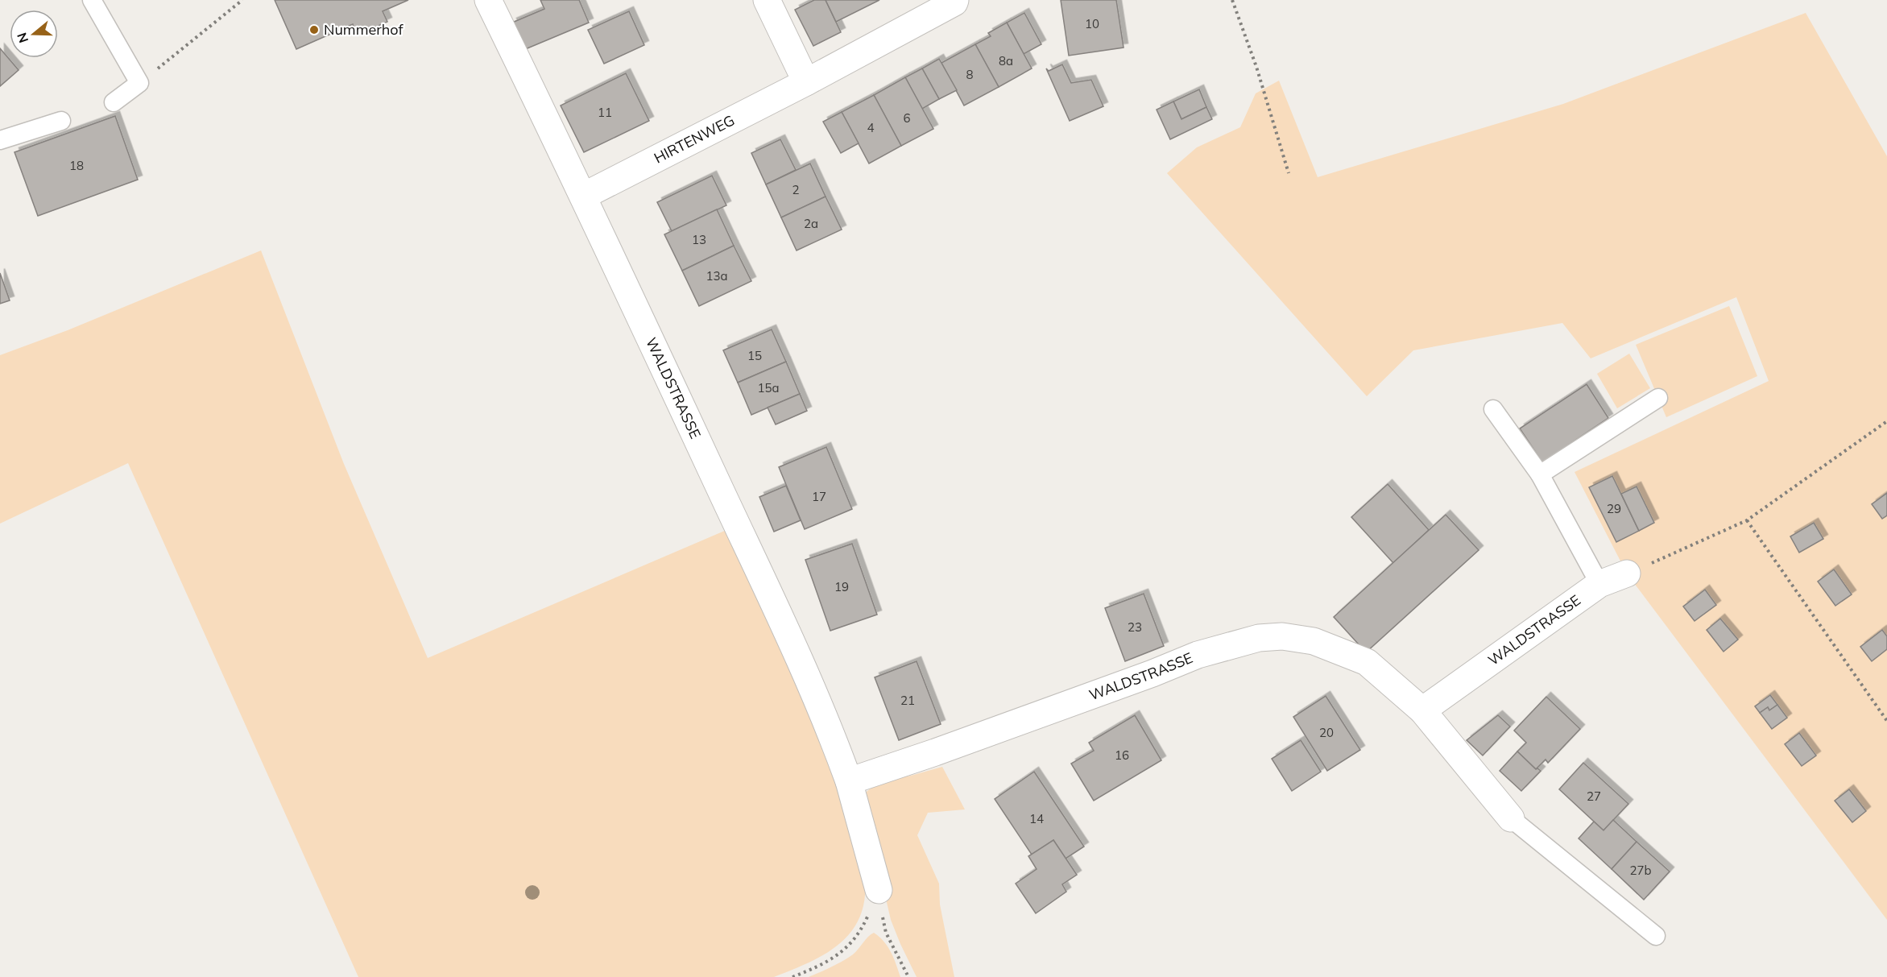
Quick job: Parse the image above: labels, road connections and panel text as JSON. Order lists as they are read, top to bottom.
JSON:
{
  "streets": {
    "street": ["HIRTENWEG", "WALDSTRASSE"]
  },
  "crossings": [
    ["HIRTENWEG", "WALDSTRASSE"]
  ],
  "places": ["Nummerhof"],
  "house_numbers": [
    "10",
    "8a",
    "8",
    "11",
    "6",
    "4",
    "18",
    "2",
    "2a",
    "13",
    "13a",
    "15",
    "15a",
    "17",
    "29",
    "19",
    "23",
    "21",
    "20",
    "16",
    "27",
    "14",
    "27b"
  ],
  "north": "left"
}
